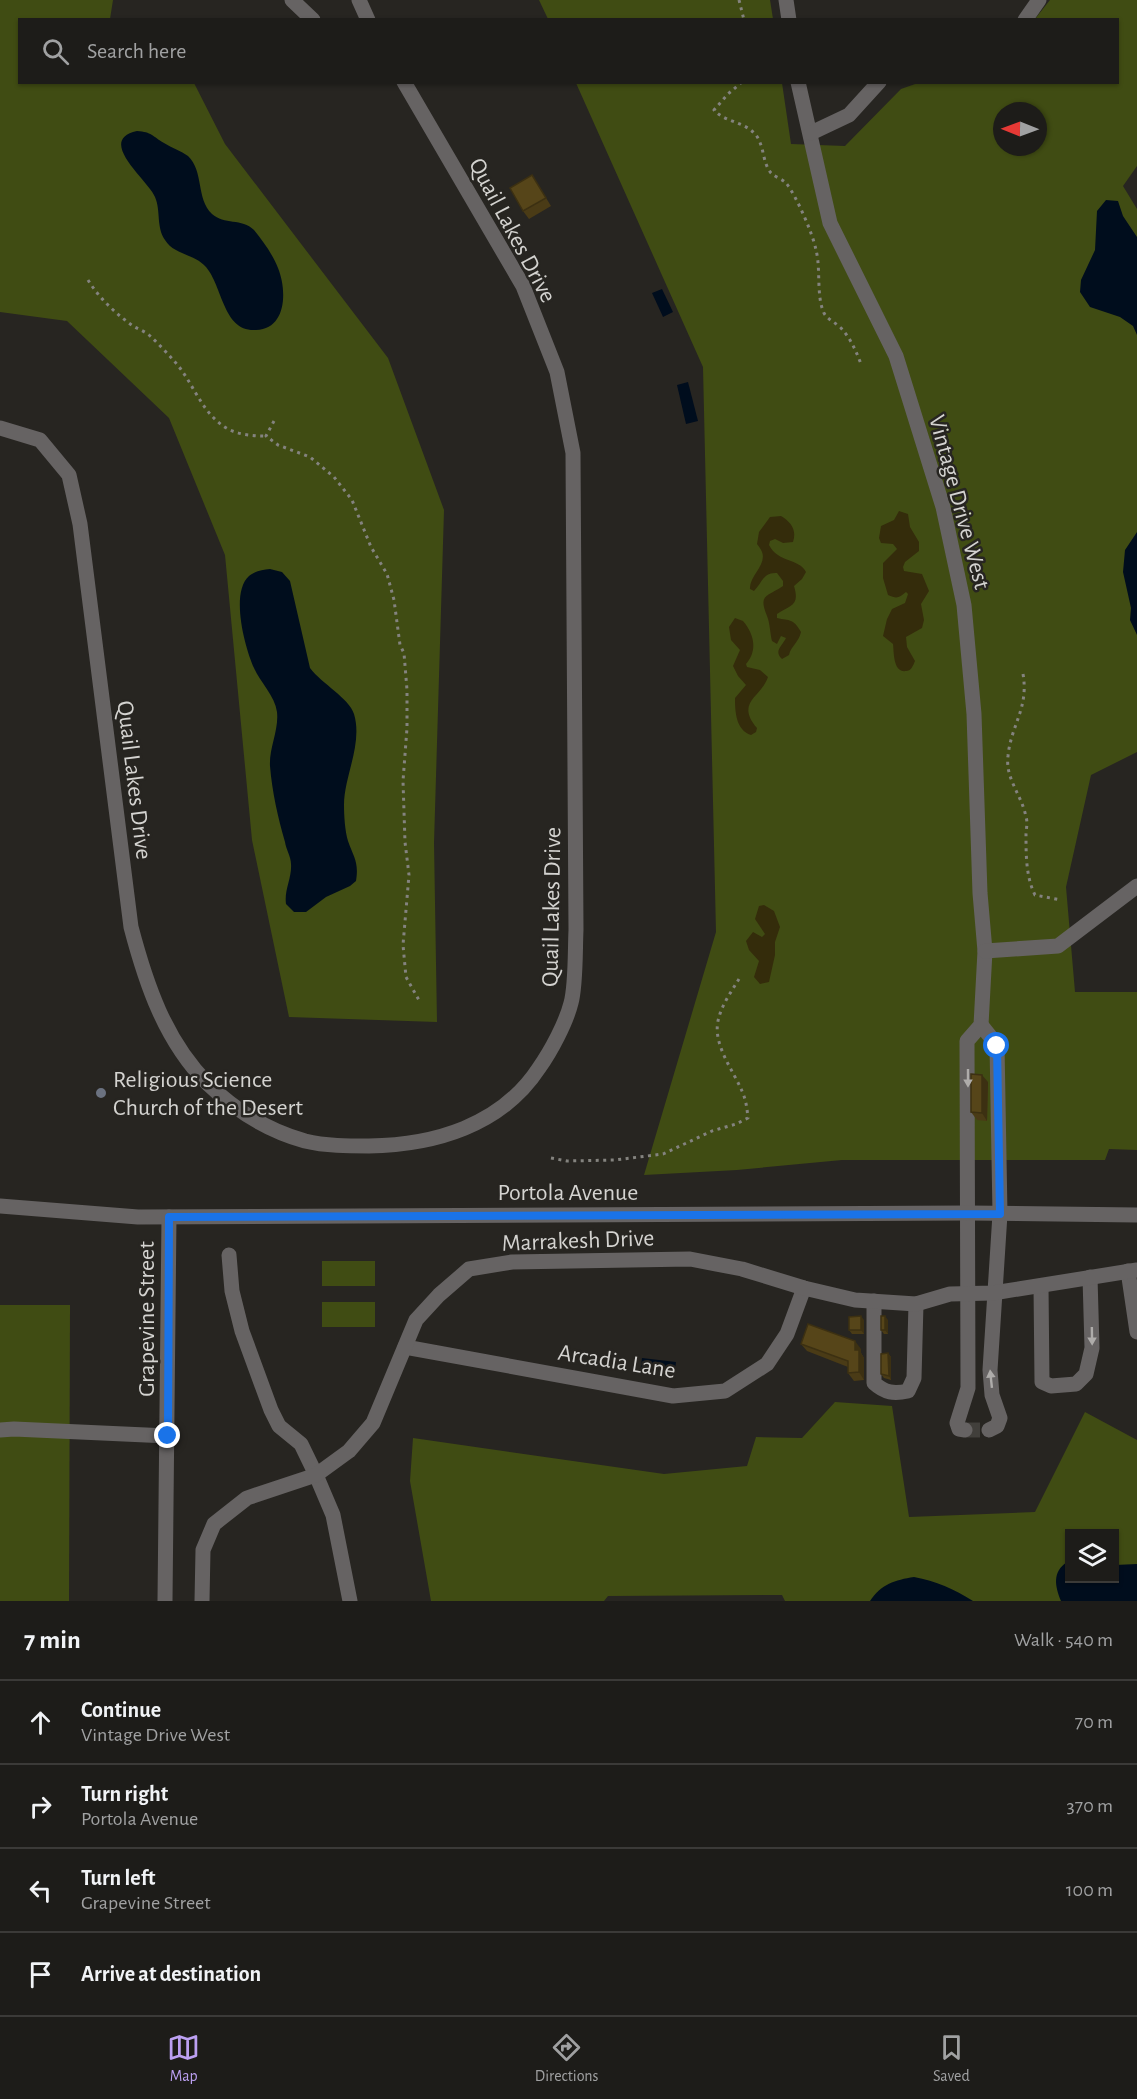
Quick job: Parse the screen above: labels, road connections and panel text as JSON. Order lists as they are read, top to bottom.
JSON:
{
  "streets": {
    "street": [
      "Quail Lakes Drive",
      "Vintage Drive West",
      "Portola Avenue",
      "Marrakesh Drive",
      "Grapevine Street",
      "Arcadia Lane"
    ]
  },
  "crossings": [
    ["Vintage Drive West", "Portola Avenue"],
    ["Vintage Drive West", "Marrakesh Drive"],
    ["Portola Avenue", "Grapevine Street"],
    ["Marrakesh Drive", "Arcadia Lane"]
  ],
  "places": ["Religious Science Church of the Desert"],
  "north": "left",
  "page": {
    "search": "Search here",
    "heading": ["7 min", "Walk · 540 m"],
    "list": [
      ["Continue", "Vintage Drive West", "70 m"],
      ["Turn right", "Portola Avenue", "370 m"],
      ["Turn left", "Grapevine Street", "100 m"],
      "Arrive at destination"
    ],
    "nav": ["Map", "Directions", "Saved"]
  }
}
